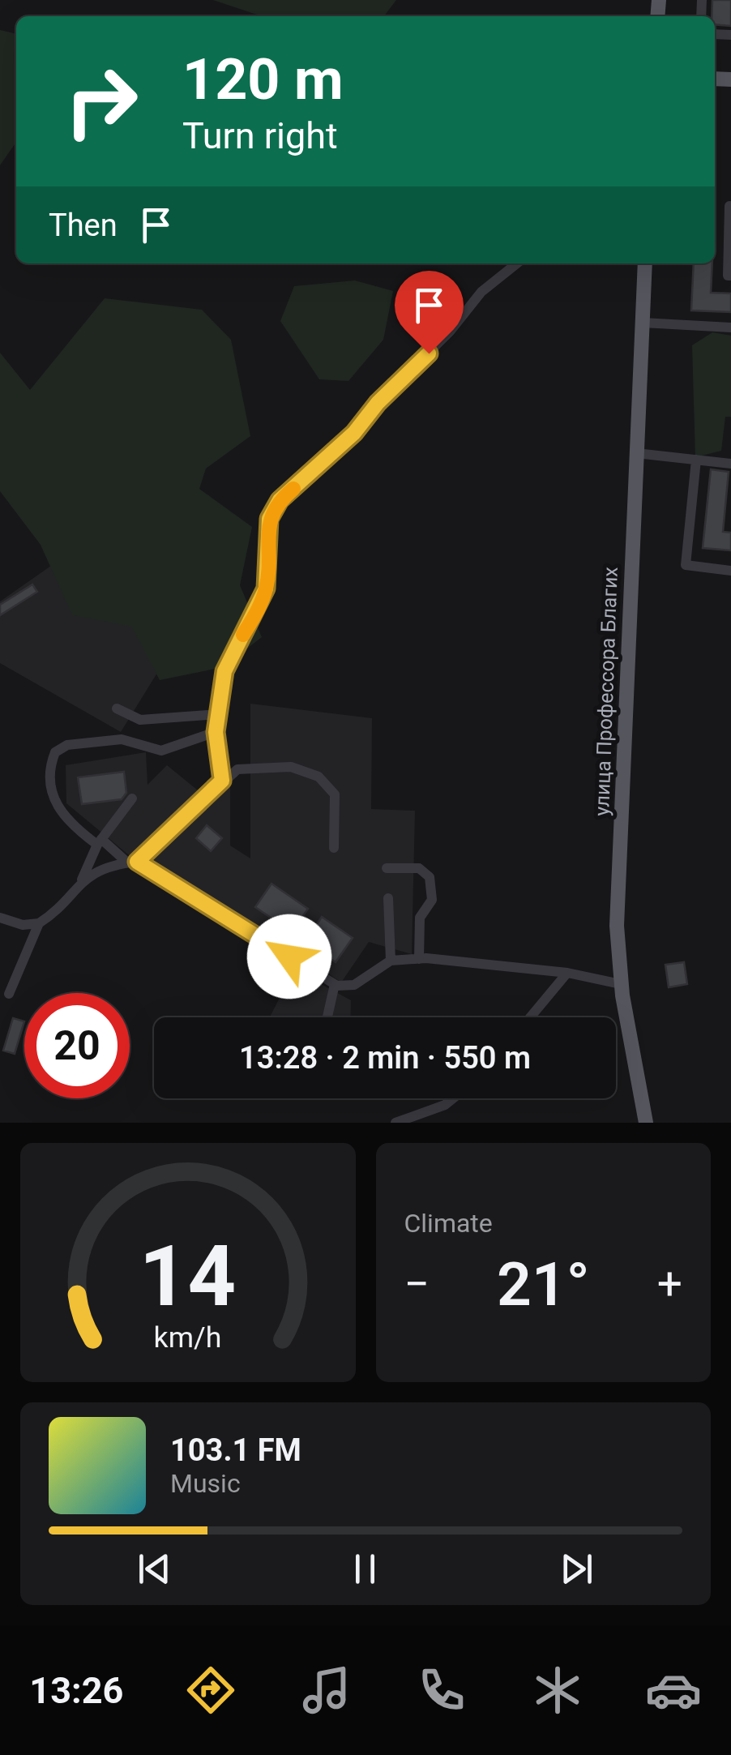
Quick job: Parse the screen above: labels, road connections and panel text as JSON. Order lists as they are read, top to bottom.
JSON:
{
  "streets": {
    "main road": ["улица Профессора Благих"]
  },
  "page": {
    "turn": ["120 m", "Turn right"],
    "then": "Then",
    "limit": "20",
    "trip": "13:28 · 2 min · 550 m",
    "tile": "Climate",
    "heat": ["−", "21°", "+"],
    "song": ["103.1 FM", "Music"],
    "tabs": "13:26",
    "gauge": ["14", "km/h"]
  }
}
